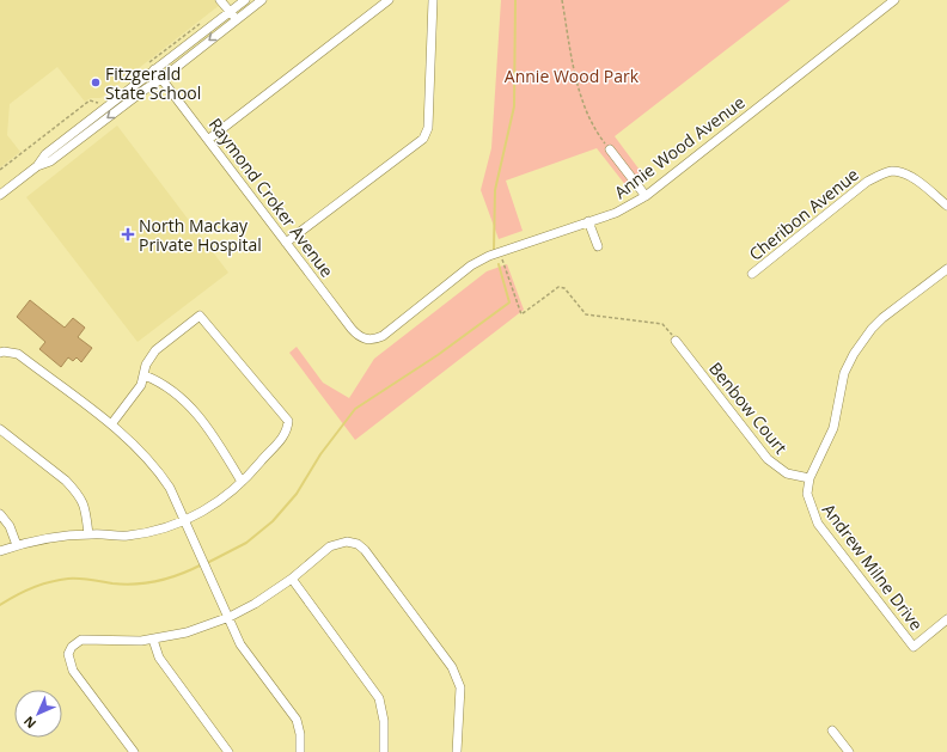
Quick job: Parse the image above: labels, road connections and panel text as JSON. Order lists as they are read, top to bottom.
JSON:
{
  "streets": {
    "street": [
      "Annie Wood Avenue",
      "Raymond Croker Avenue",
      "Cheribon Avenue",
      "Benbow Court",
      "Andrew Milne Drive"
    ]
  },
  "crossings": [
    ["Annie Wood Avenue", "Raymond Croker Avenue"],
    ["Benbow Court", "Andrew Milne Drive"]
  ],
  "parks": ["Annie Wood Park"],
  "places": {
    "other": ["Fitzgerald State School"],
    "health": ["North Mackay Private Hospital"]
  },
  "north": "bottom left"
}
